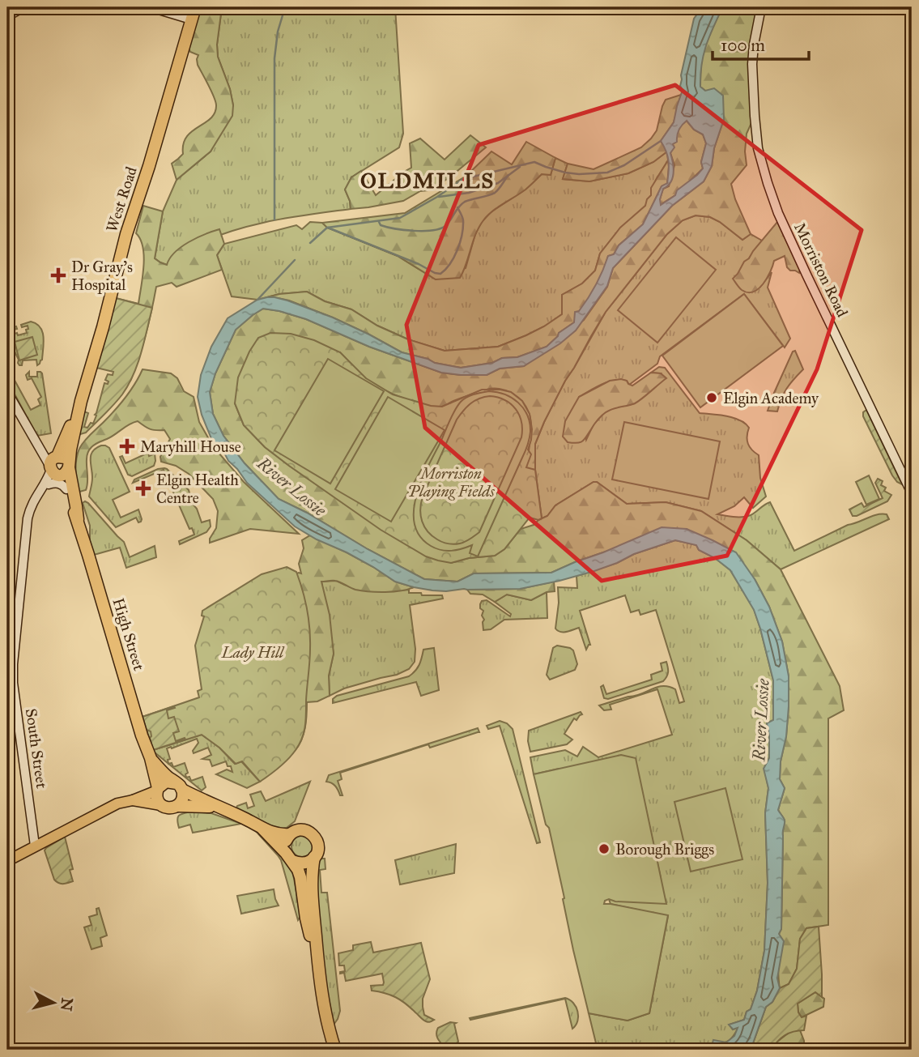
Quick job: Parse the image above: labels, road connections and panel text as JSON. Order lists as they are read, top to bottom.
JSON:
{
  "streets": {
    "highway": ["West Road", "High Street"],
    "street": ["Morriston Road", "South Street"]
  },
  "crossings": [
    ["West Road", "High Street"],
    ["West Road", "South Street"],
    ["High Street", "South Street"]
  ],
  "districts": ["OLDMILLS"],
  "water": ["River Lossie"],
  "parks": ["Morriston Playing Fields", "Lady Hill"],
  "places": {
    "health": ["Dr Gray's Hospital", "Maryhill House", "Elgin Health Centre"],
    "other": ["Elgin Academy", "Borough Briggs"]
  },
  "scale_bar": "100 m",
  "north": "right"
}
